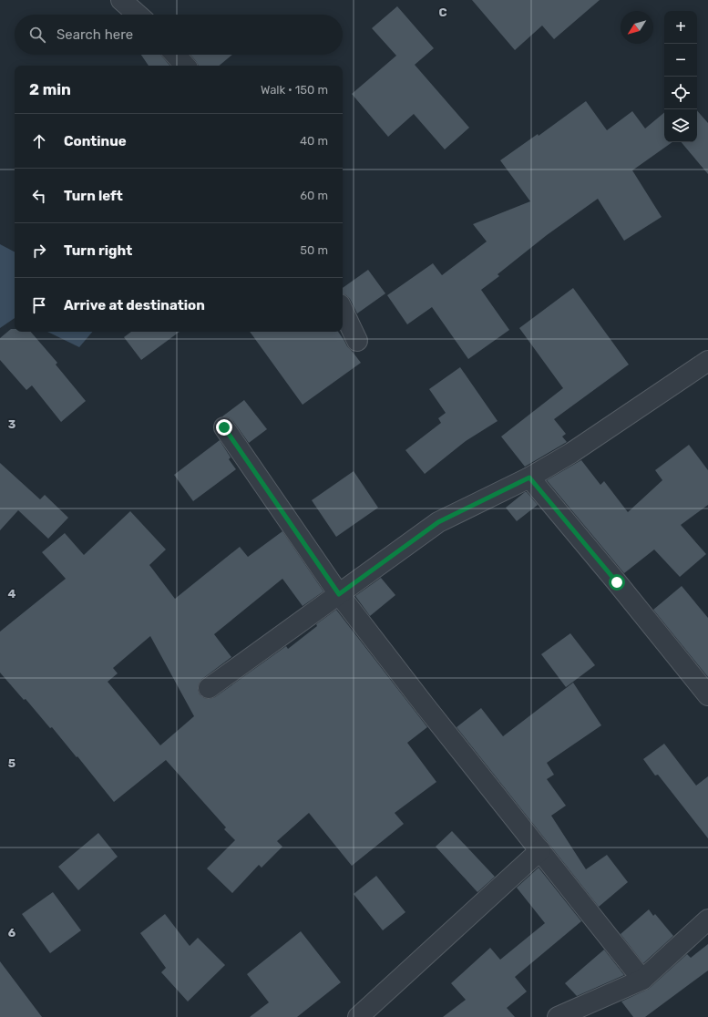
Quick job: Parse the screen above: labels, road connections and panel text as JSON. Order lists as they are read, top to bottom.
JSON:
{
  "north": "bottom left",
  "page": {
    "map_buttons": ["+", "−"],
    "search": "Search here",
    "heading": ["2 min", "Walk · 150 m"],
    "list": [
      ["Continue", "40 m"],
      ["Turn left", "60 m"],
      ["Turn right", "50 m"],
      "Arrive at destination"
    ]
  },
  "grid": {
    "columns": ["C"],
    "rows": [
      "3",
      "4",
      "5",
      "6"
    ]
  }
}
